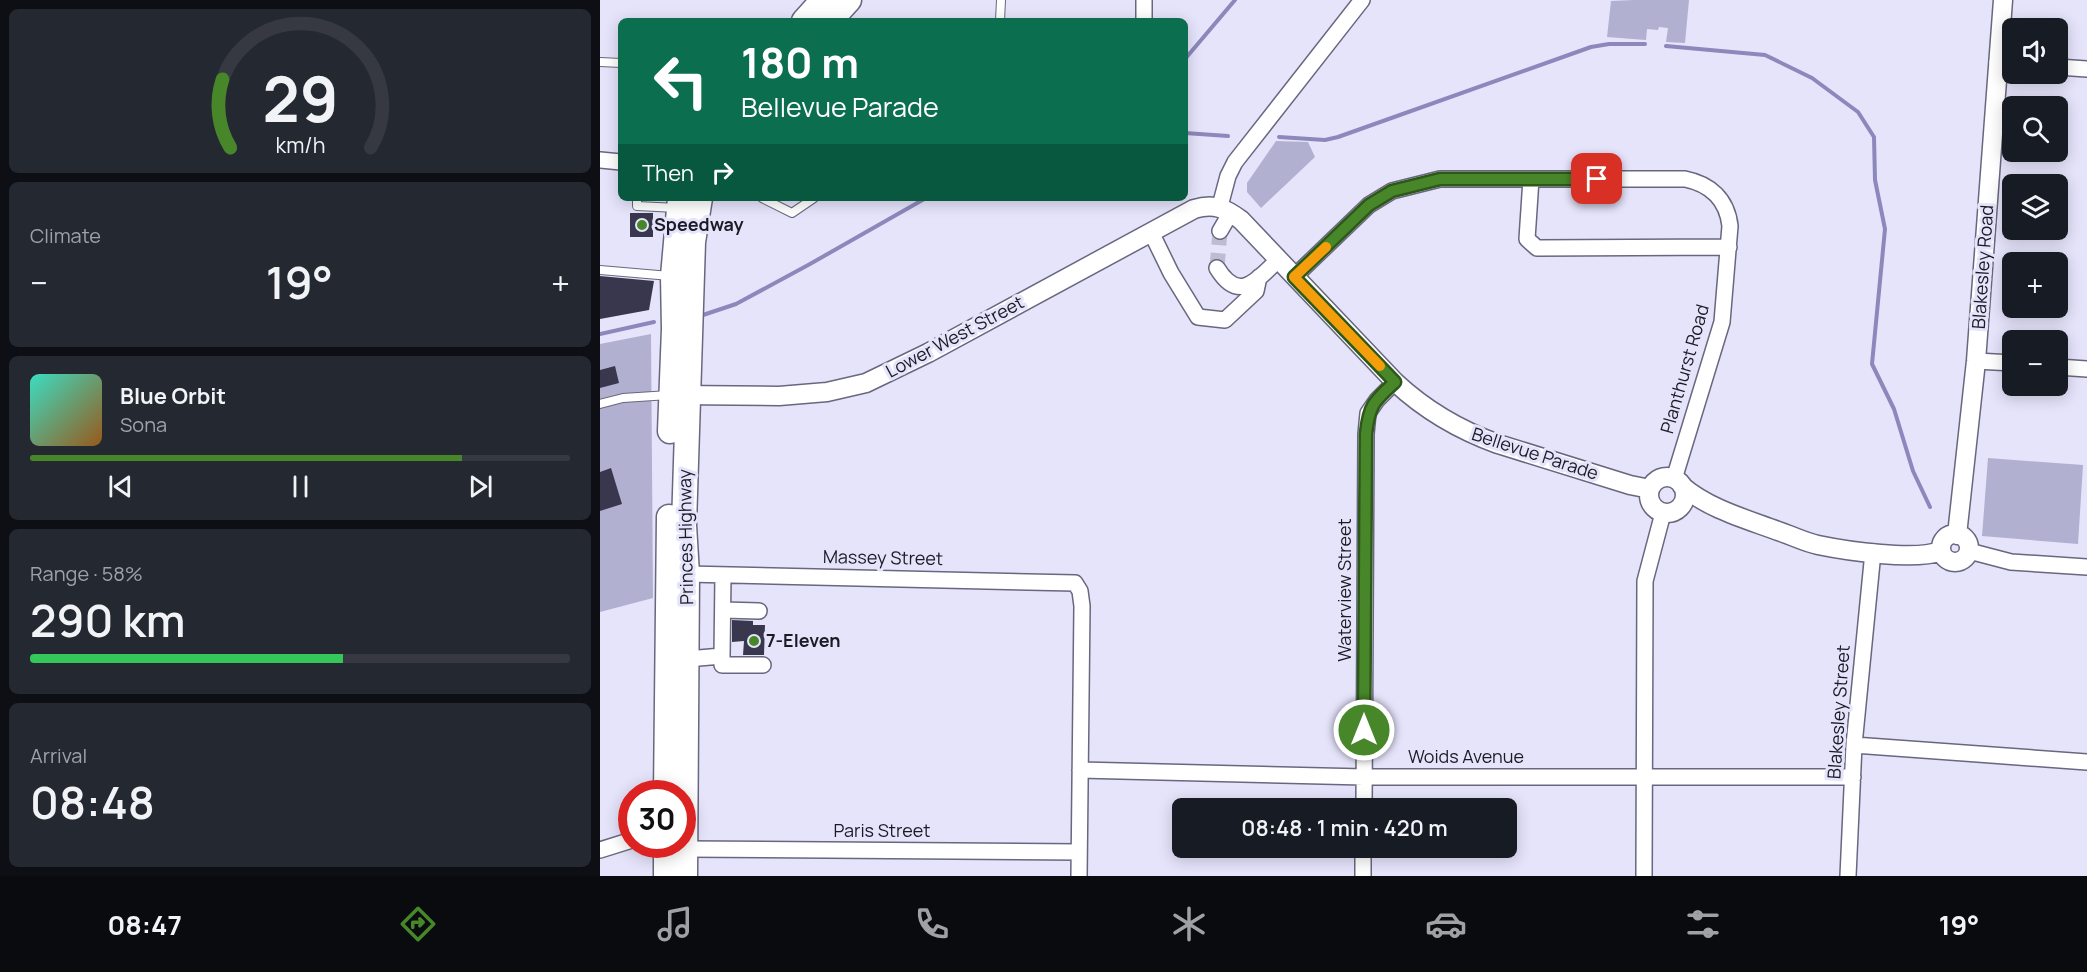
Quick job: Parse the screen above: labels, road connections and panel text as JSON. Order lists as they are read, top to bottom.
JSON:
{
  "streets": {
    "highway": ["Princes Highway"],
    "street": [
      "Blakesley Road",
      "Lower West Street",
      "Planthurst Road",
      "Bellevue Parade",
      "Massey Street",
      "Waterview Street",
      "Blakesley Street",
      "Woids Avenue",
      "Paris Street"
    ]
  },
  "crossings": [
    ["Lower West Street", "Bellevue Parade"],
    ["Lower West Street", "Princes Highway"],
    ["Planthurst Road", "Bellevue Parade"],
    ["Bellevue Parade", "Waterview Street"],
    ["Princes Highway", "Massey Street"],
    ["Massey Street", "Woids Avenue"],
    ["Waterview Street", "Woids Avenue"],
    ["Blakesley Street", "Woids Avenue"]
  ],
  "places": ["Speedway", "7-Eleven"],
  "page": {
    "map_buttons": ["+", "−"],
    "turn": ["180 m", "Bellevue Parade"],
    "then": "Then",
    "tile": [
      "Climate",
      ["Range · 58%", "290 km"],
      ["Arrival", "08:48"]
    ],
    "heat": ["−", "19°", "+"],
    "song": ["Blue Orbit", "Sona"],
    "limit": "30",
    "trip": "08:48 · 1 min · 420 m",
    "tabs": ["08:47", "19°"],
    "gauge": ["29", "km/h"]
  }
}
